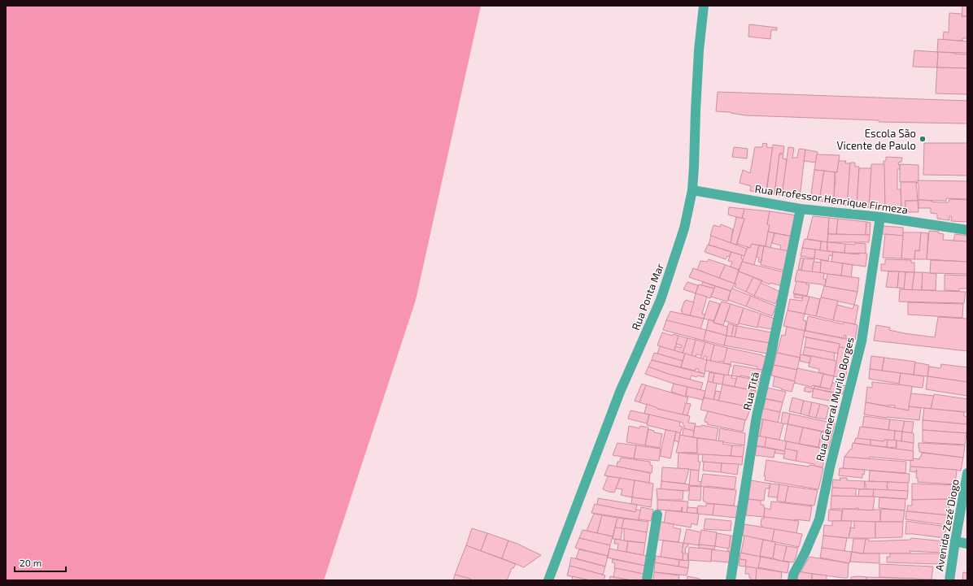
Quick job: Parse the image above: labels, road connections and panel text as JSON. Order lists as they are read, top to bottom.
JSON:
{
  "streets": {
    "street": [
      "Rua Professor Henrique Firmeza",
      "Rua Ponta Mar",
      "Rua Titã",
      "Rua General Murilo Borges",
      "Avenida Zezé Diogo"
    ]
  },
  "crossings": [
    ["Rua Professor Henrique Firmeza", "Rua Ponta Mar"],
    ["Rua Professor Henrique Firmeza", "Rua Titã"],
    ["Rua Professor Henrique Firmeza", "Rua General Murilo Borges"]
  ],
  "places": ["Escola São Vicente de Paulo"],
  "scale_bar": "20 m"
}
